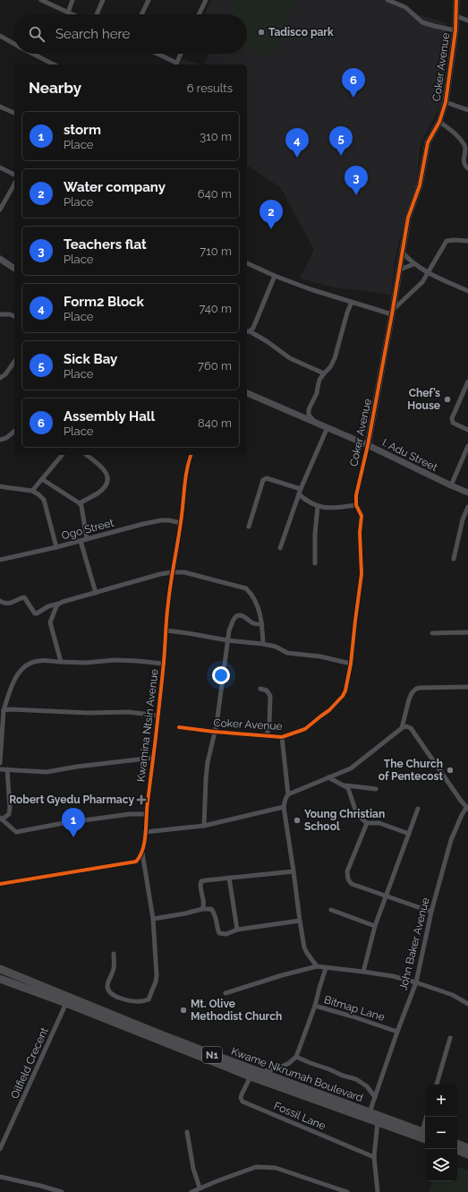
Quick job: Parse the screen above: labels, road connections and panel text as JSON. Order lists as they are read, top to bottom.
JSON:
{
  "streets": {
    "highway": ["N1", "Kwame Nkrumah Boulevard"],
    "street": [
      "Coker Avenue",
      "I. Adu Street",
      "Ogo Street",
      "Kwamina Ntsin Avenue",
      "John Baker Avenue",
      "Bitmap Lane",
      "Oilfield Crecent",
      "Fossil Lane"
    ]
  },
  "crossings": [
    ["Coker Avenue", "I. Adu Street"],
    ["Ogo Street", "Kwamina Ntsin Avenue"],
    ["John Baker Avenue", "Bitmap Lane"],
    ["John Baker Avenue", "Kwame Nkrumah Boulevard"],
    ["Oilfield Crecent", "Kwame Nkrumah Boulevard"],
    ["Kwame Nkrumah Boulevard", "Fossil Lane"]
  ],
  "places": {
    "other": [
      "Tadisco park",
      "Chef’s House",
      "The Church of Pentecost",
      "Young Christian School",
      "Mt. Olive Methodist Church"
    ],
    "health": ["Robert Gyedu Pharmacy"]
  },
  "page": {
    "search": "Search here",
    "heading": ["Nearby", "6 results"],
    "pins": [
      "6",
      "5",
      "4",
      "3",
      "2",
      "1"
    ],
    "list": [
      {
        "mark": "1",
        "name": "storm",
        "note": "Place",
        "value": "310 m"
      },
      {
        "mark": "2",
        "name": "Water company",
        "note": "Place",
        "value": "640 m"
      },
      {
        "mark": "3",
        "name": "Teachers flat",
        "note": "Place",
        "value": "710 m"
      },
      {
        "mark": "4",
        "name": "Form2 Block",
        "note": "Place",
        "value": "740 m"
      },
      {
        "mark": "5",
        "name": "Sick Bay",
        "note": "Place",
        "value": "760 m"
      },
      {
        "mark": "6",
        "name": "Assembly Hall",
        "note": "Place",
        "value": "840 m"
      }
    ],
    "map_buttons": ["+", "−"]
  }
}
